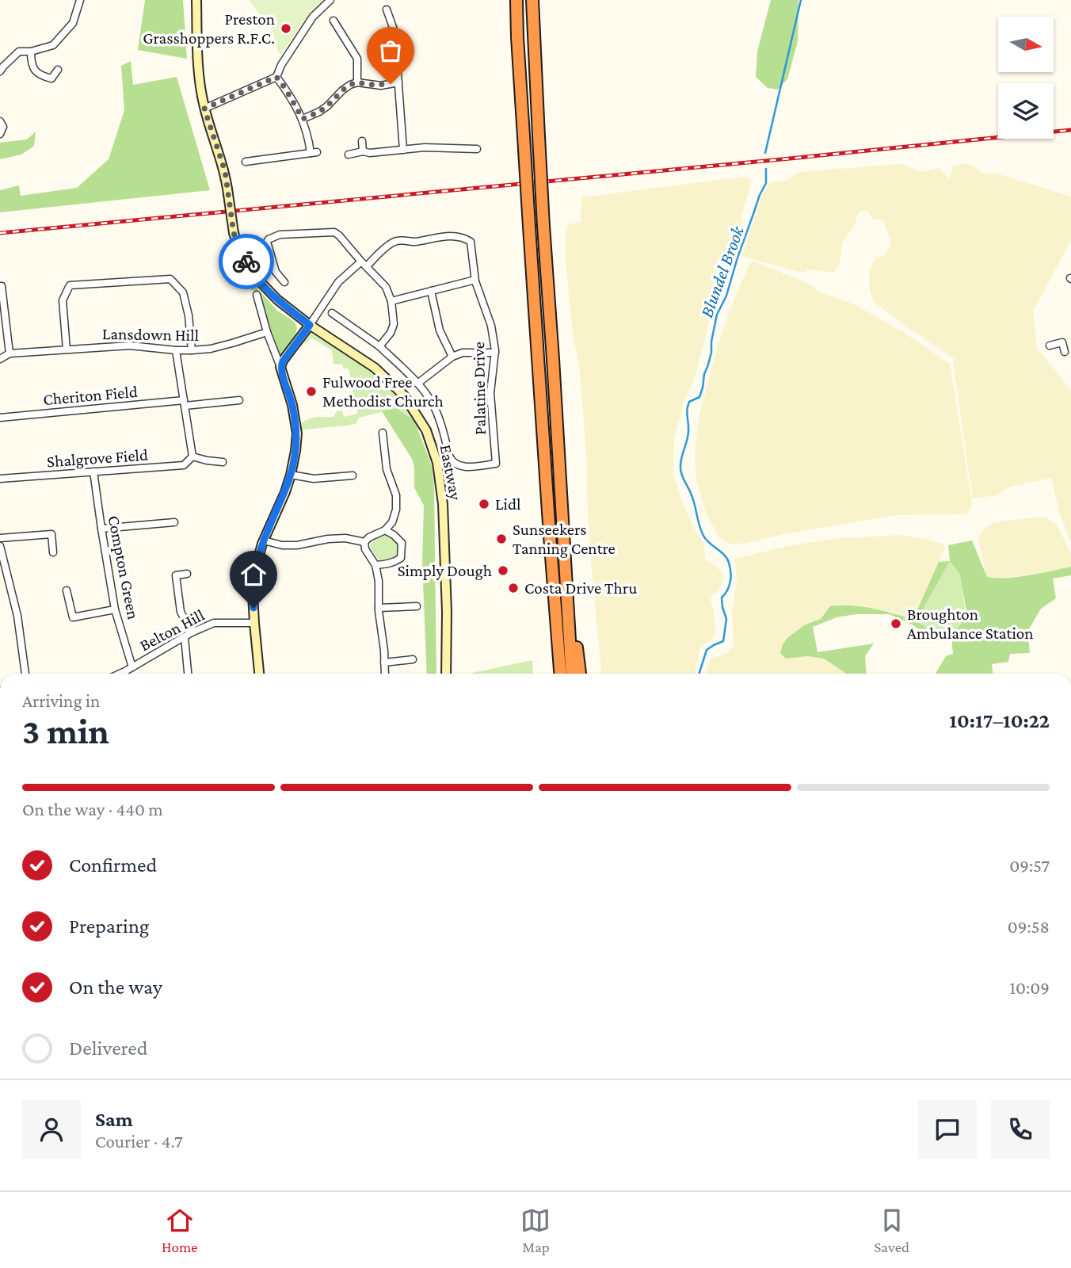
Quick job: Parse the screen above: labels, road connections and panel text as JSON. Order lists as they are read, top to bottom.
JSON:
{
  "streets": {
    "main road": ["Eastway"],
    "street": [
      "Lansdown Hill",
      "Palatine Drive",
      "Cheriton Field",
      "Shalgrove Field",
      "Compton Green",
      "Belton Hill"
    ]
  },
  "crossings": [
    ["Palatine Drive", "Eastway"],
    ["Shalgrove Field", "Compton Green"],
    ["Compton Green", "Belton Hill"]
  ],
  "water": ["Blundel Brook"],
  "places": [
    "Preston Grasshoppers R.F.C.",
    "Fulwood Free Methodist Church",
    "Lidl",
    "Sunseekers Tanning Centre",
    "Simply Dough",
    "Costa Drive Thru",
    "Broughton Ambulance Station"
  ],
  "north": "right",
  "page": {
    "heading": ["3 min", "Arriving in", "10:17–10:22"],
    "panel": ["Sam", "Courier · 4.7"],
    "bar": "On the way · 440 m",
    "list": [
      ["Confirmed", "09:57"],
      ["Preparing", "09:58"],
      ["On the way", "10:09"],
      "Delivered"
    ],
    "tabs": ["Home", "Map", "Saved"]
  }
}
